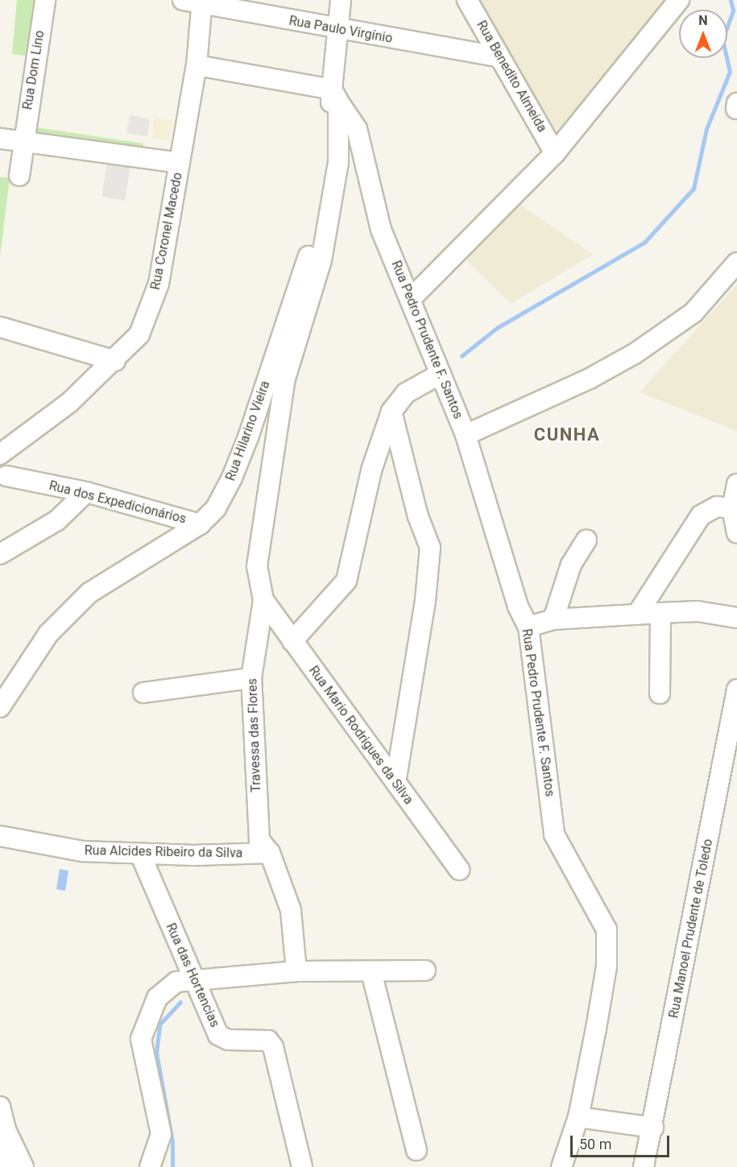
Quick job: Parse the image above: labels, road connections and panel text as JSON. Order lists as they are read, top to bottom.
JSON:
{
  "streets": {
    "street": [
      "Rua Paulo Virgínio",
      "Rua Dom Lino",
      "Rua Benedito Almeida",
      "Rua Coronel Macedo",
      "Rua Pedro Prudente F. Santos",
      "Rua Hilarino Vieira",
      "Rua dos Expedicionários",
      "Travessa das Flores",
      "Rua Mario Rodrigues da Silva",
      "Rua Alcides Ribeiro da Silva",
      "Rua Manoel Prudente de Toledo",
      "Rua das Hortencias"
    ]
  },
  "crossings": [
    ["Rua Paulo Virgínio", "Rua Benedito Almeida"],
    ["Rua Paulo Virgínio", "Rua Coronel Macedo"],
    ["Rua Paulo Virgínio", "Rua Hilarino Vieira"],
    ["Rua Pedro Prudente F. Santos", "Rua Hilarino Vieira"],
    ["Rua Hilarino Vieira", "Rua dos Expedicionários"],
    ["Rua Hilarino Vieira", "Travessa das Flores"],
    ["Travessa das Flores", "Rua Mario Rodrigues da Silva"],
    ["Travessa das Flores", "Rua Alcides Ribeiro da Silva"],
    ["Rua Alcides Ribeiro da Silva", "Rua das Hortencias"]
  ],
  "districts": ["CUNHA"],
  "scale_bar": "50 m",
  "north": "top"
}
